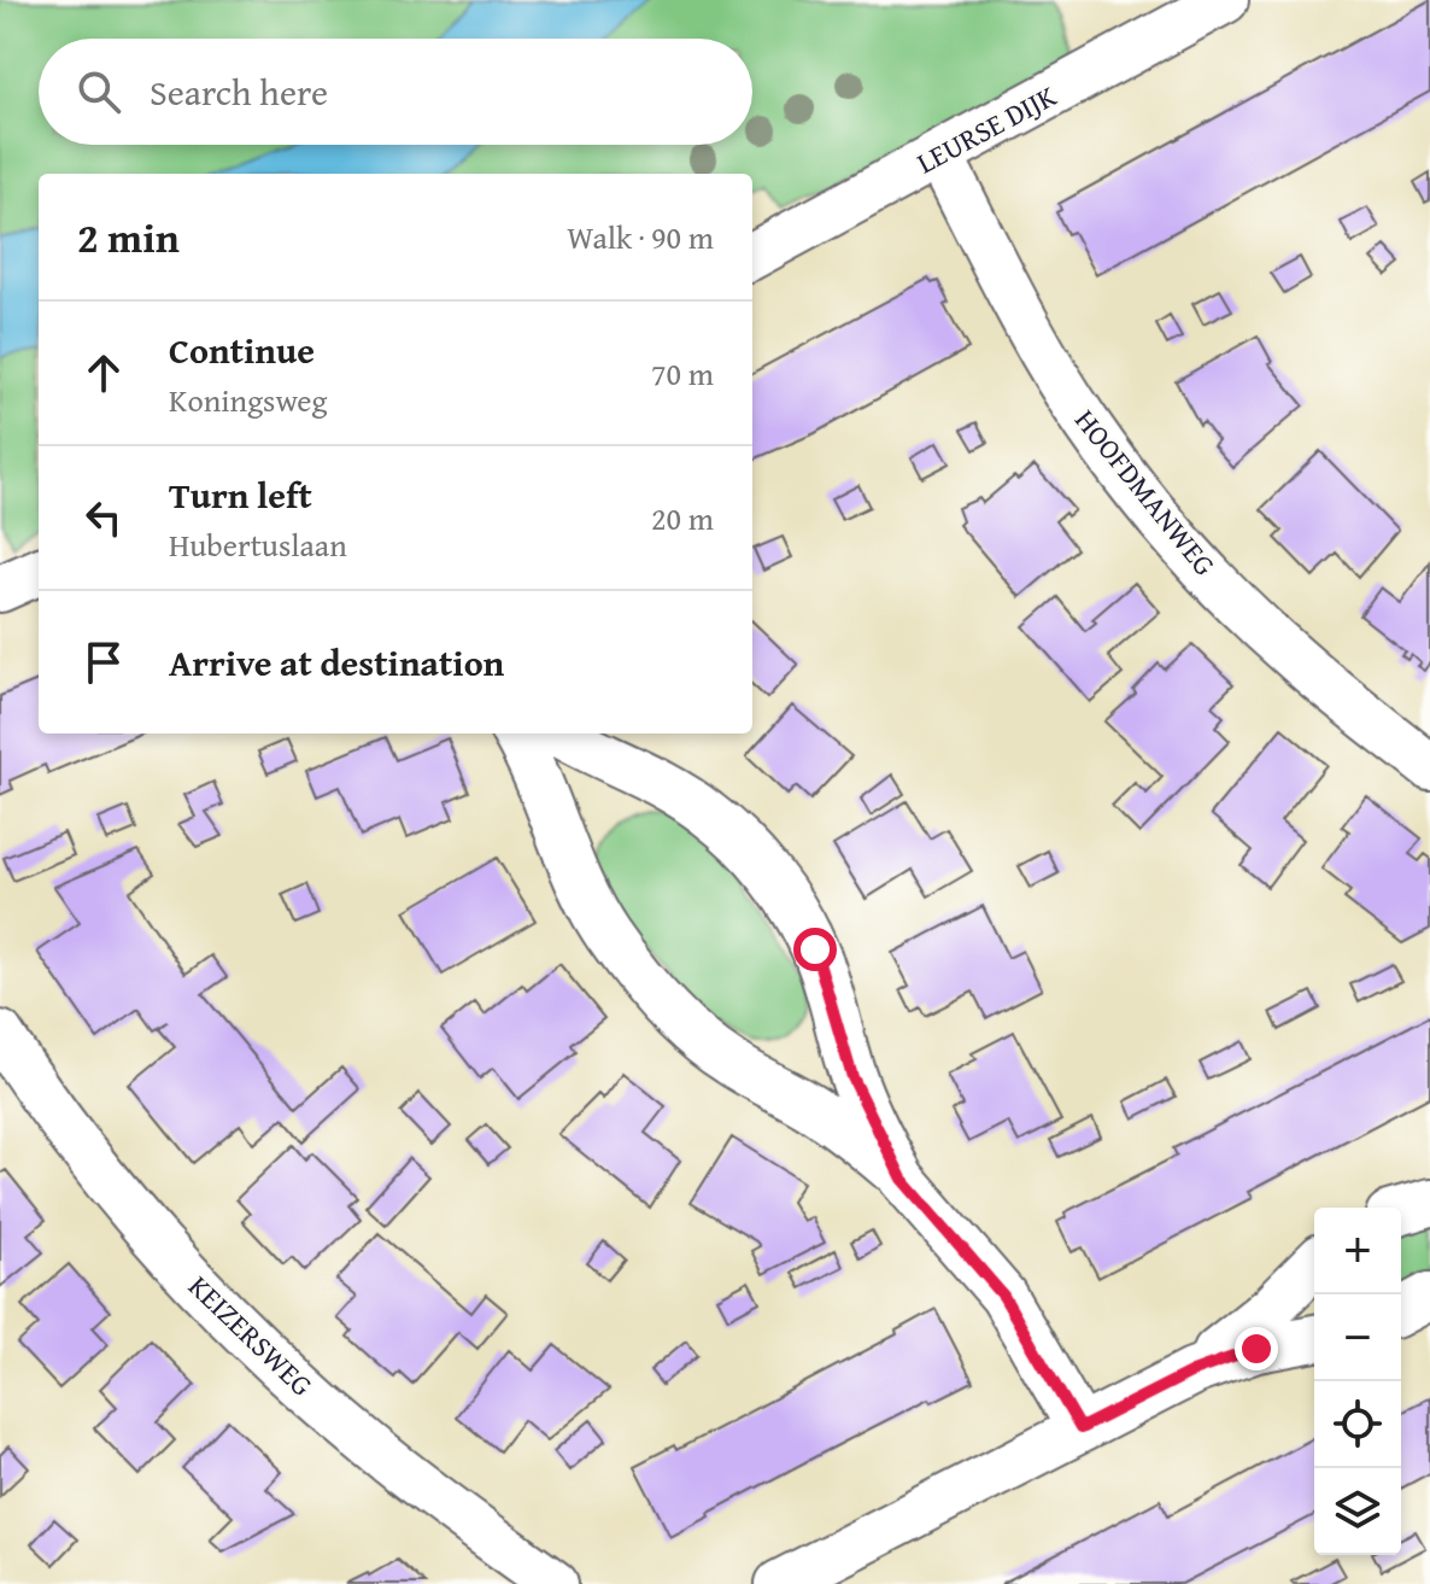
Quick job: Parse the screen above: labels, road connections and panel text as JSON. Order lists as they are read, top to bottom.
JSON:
{
  "streets": {
    "street": ["LEURSE DIJK", "HOOFDMANWEG", "KEIZERSWEG"]
  },
  "crossings": [
    ["LEURSE DIJK", "HOOFDMANWEG"]
  ],
  "page": {
    "search": "Search here",
    "heading": ["2 min", "Walk · 90 m"],
    "list": [
      ["Continue", "Koningsweg", "70 m"],
      ["Turn left", "Hubertuslaan", "20 m"],
      "Arrive at destination"
    ],
    "map_buttons": ["+", "−"]
  }
}
